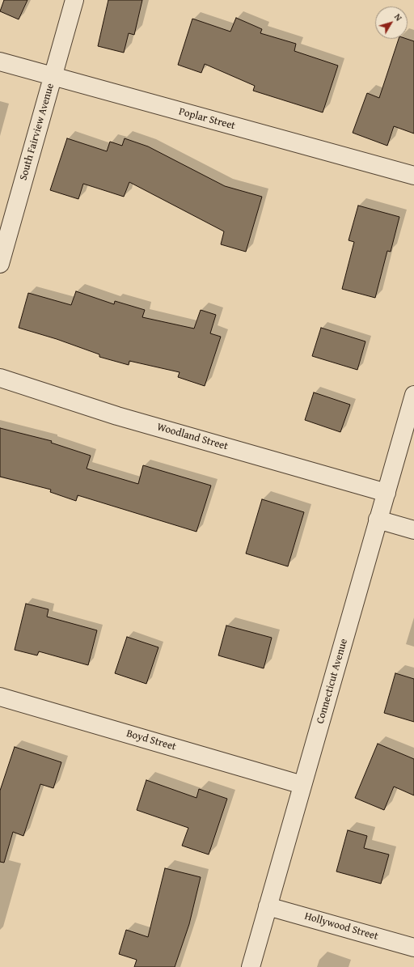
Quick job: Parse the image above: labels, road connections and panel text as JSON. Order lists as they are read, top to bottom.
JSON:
{
  "streets": {
    "street": [
      "Poplar Street",
      "South Fairview Avenue",
      "Woodland Street",
      "Connecticut Avenue",
      "Boyd Street",
      "Hollywood Street"
    ]
  },
  "crossings": [
    ["Poplar Street", "South Fairview Avenue"],
    ["Woodland Street", "Connecticut Avenue"],
    ["Connecticut Avenue", "Boyd Street"],
    ["Connecticut Avenue", "Hollywood Street"]
  ],
  "north": "top right"
}
